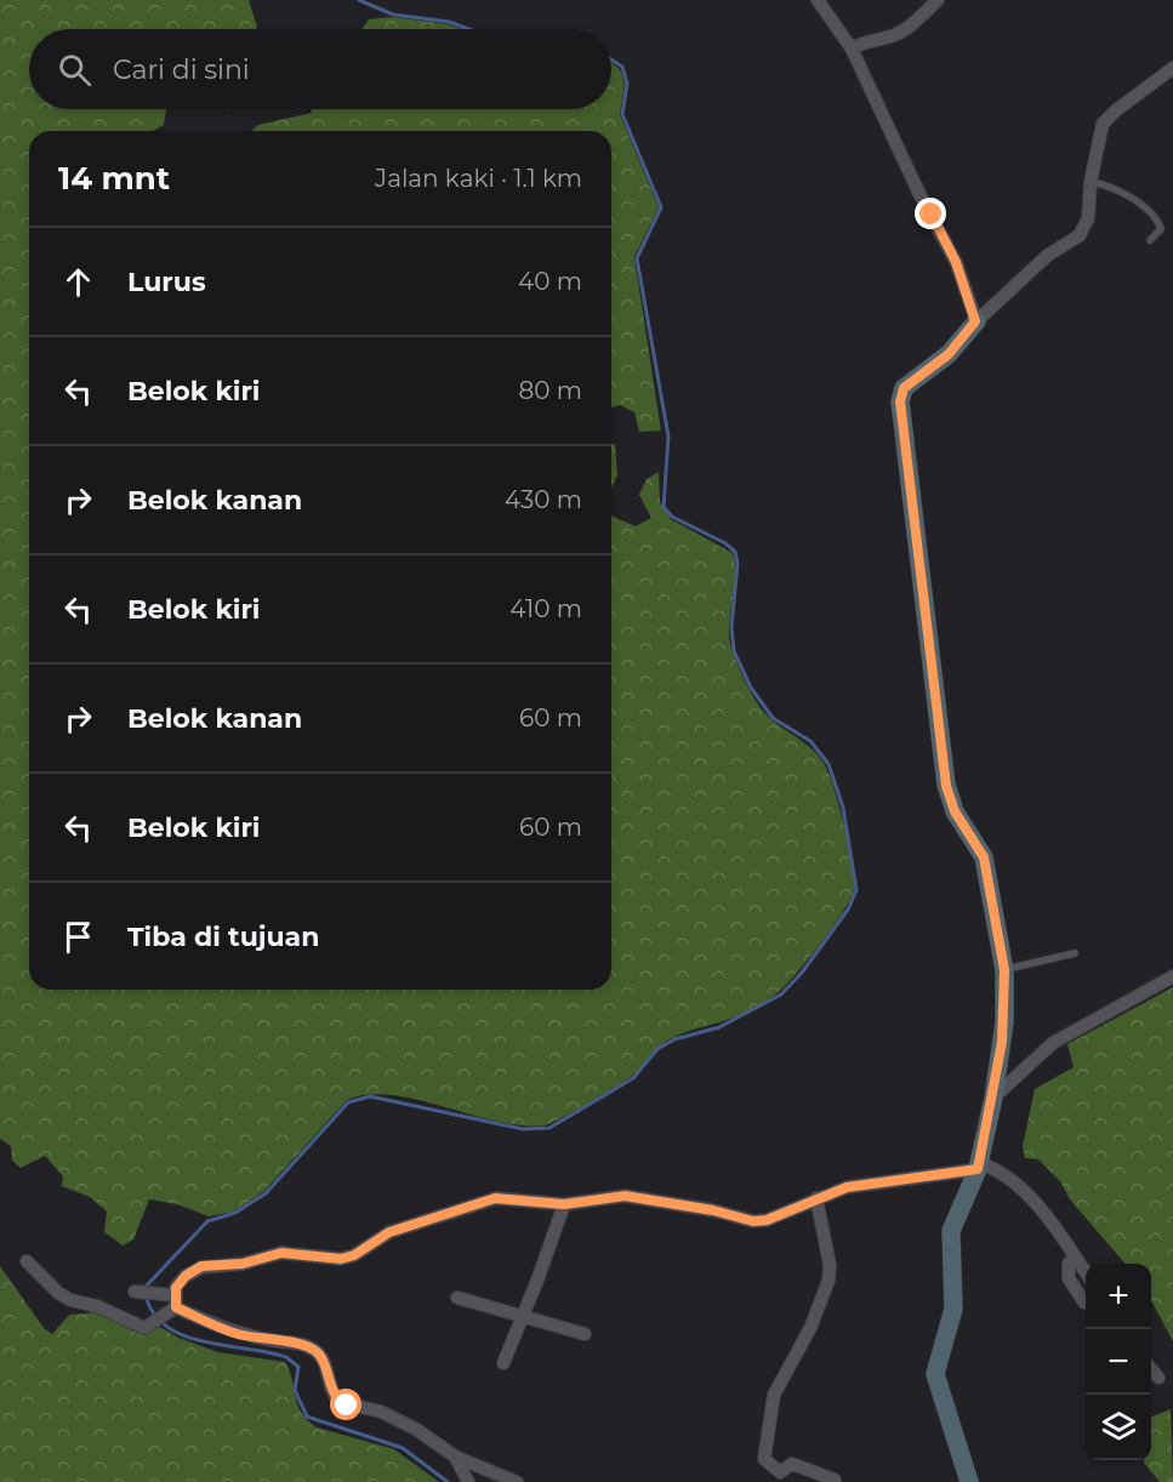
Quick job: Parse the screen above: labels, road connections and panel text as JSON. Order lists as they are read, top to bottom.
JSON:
{
  "page": {
    "search": "Cari di sini",
    "heading": ["14 mnt", "Jalan kaki · 1.1 km"],
    "list": [
      ["Lurus", "40 m"],
      ["Belok kiri", "80 m"],
      ["Belok kanan", "430 m"],
      ["Belok kiri", "410 m"],
      ["Belok kanan", "60 m"],
      ["Belok kiri", "60 m"],
      "Tiba di tujuan"
    ],
    "map_buttons": ["+", "−"]
  }
}
